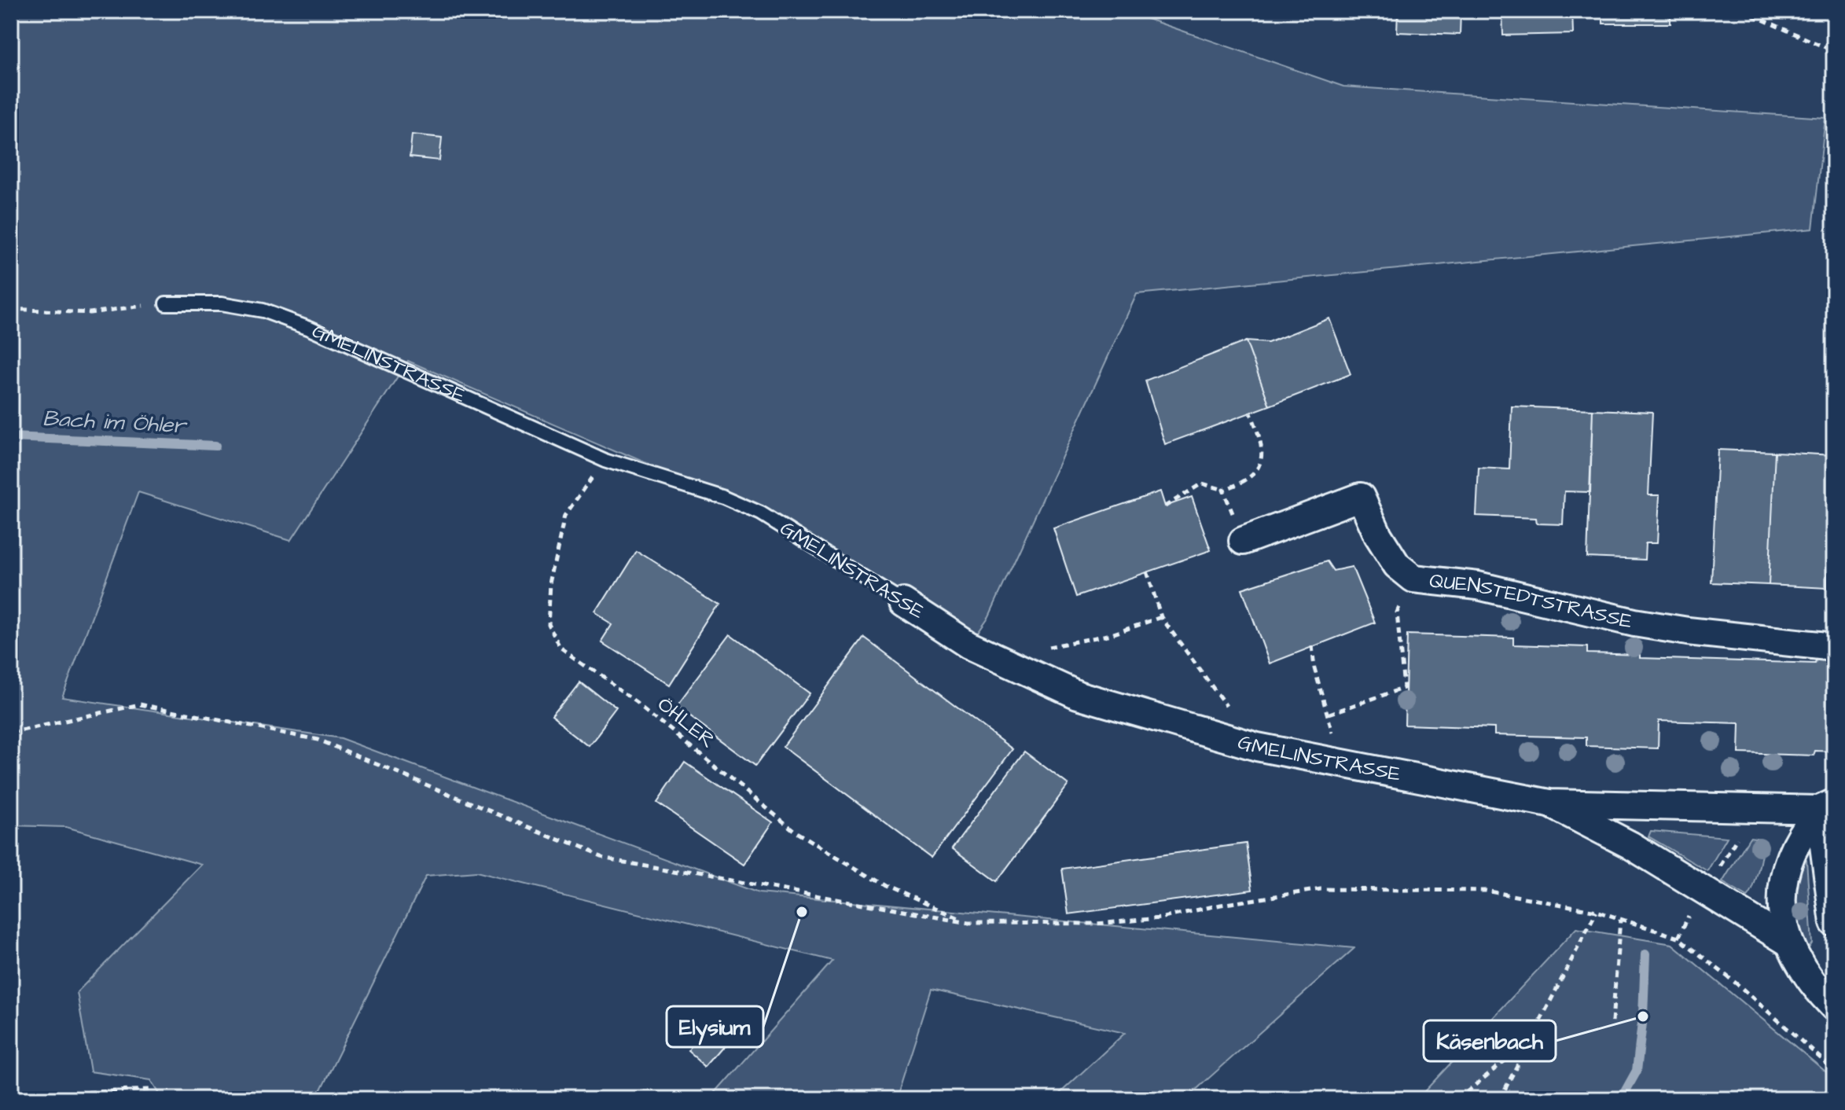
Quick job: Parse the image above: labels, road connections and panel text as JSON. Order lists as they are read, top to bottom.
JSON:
{
  "streets": {
    "street": ["GMELINSTRASSE", "QUENSTEDTSTRASSE"],
    "path": ["ÖHLER"]
  },
  "crossings": [
    ["GMELINSTRASSE", "ÖHLER"]
  ],
  "water": ["Bach im Öhler"],
  "places": ["Elysium", "Käsenbach"]
}
